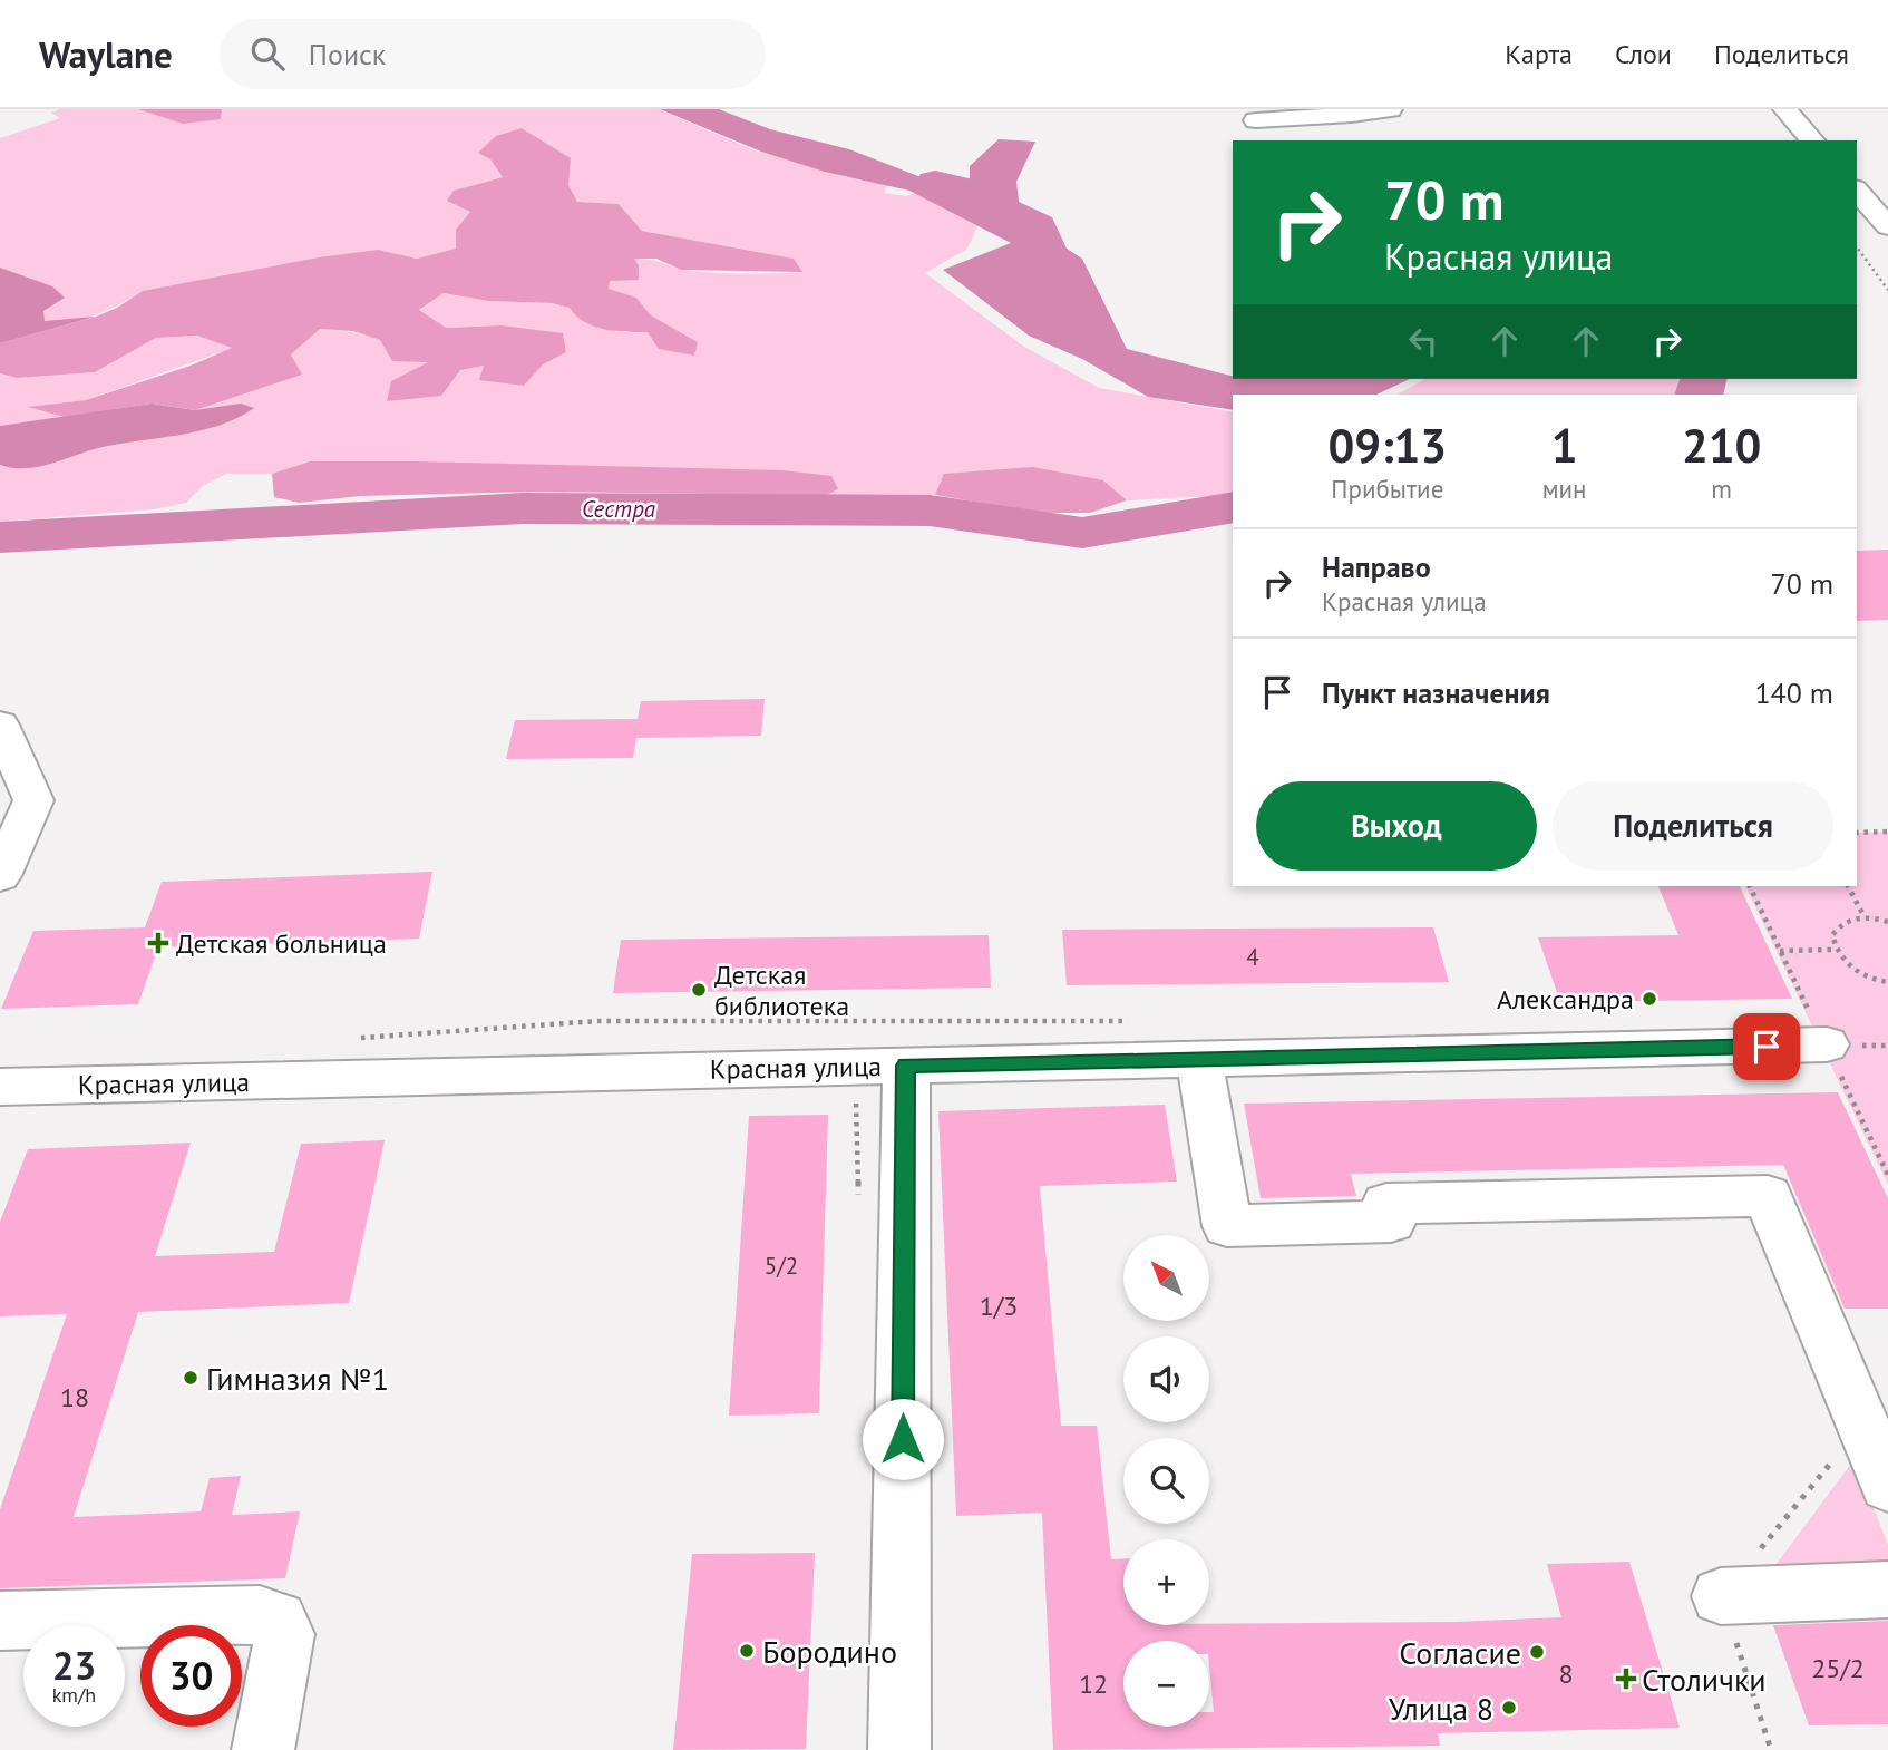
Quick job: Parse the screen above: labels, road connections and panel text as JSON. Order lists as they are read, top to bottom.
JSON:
{
  "streets": {
    "main road": ["Красная улица"]
  },
  "water": ["Сестра"],
  "places": {
    "health": ["Детская больница", "Столички"],
    "other": [
      "Детская библиотека",
      "Александра",
      "Гимназия №1",
      "Бородино",
      "Согласие",
      "Улица 8"
    ]
  },
  "house_numbers": [
    "4",
    "5/2",
    "1/3",
    "18",
    "25/2",
    "8",
    "12"
  ],
  "north": "top left",
  "page": {
    "header": "Waylane",
    "search": "Поиск",
    "nav": ["Карта", "Слои", "Поделиться"],
    "turn": ["70 m", "Красная улица"],
    "eta": [
      "09:13",
      "Прибытие",
      "1",
      "мин",
      "210",
      "m"
    ],
    "list": [
      {
        "name": "Направо",
        "note": "Красная улица",
        "value": "70 m"
      },
      {
        "name": "Пункт назначения",
        "value": "140 m"
      }
    ],
    "buttons": ["Выход", "Поделиться"],
    "map_buttons": ["+", "−"],
    "speed": "23 km/h",
    "limit": "30"
  }
}
